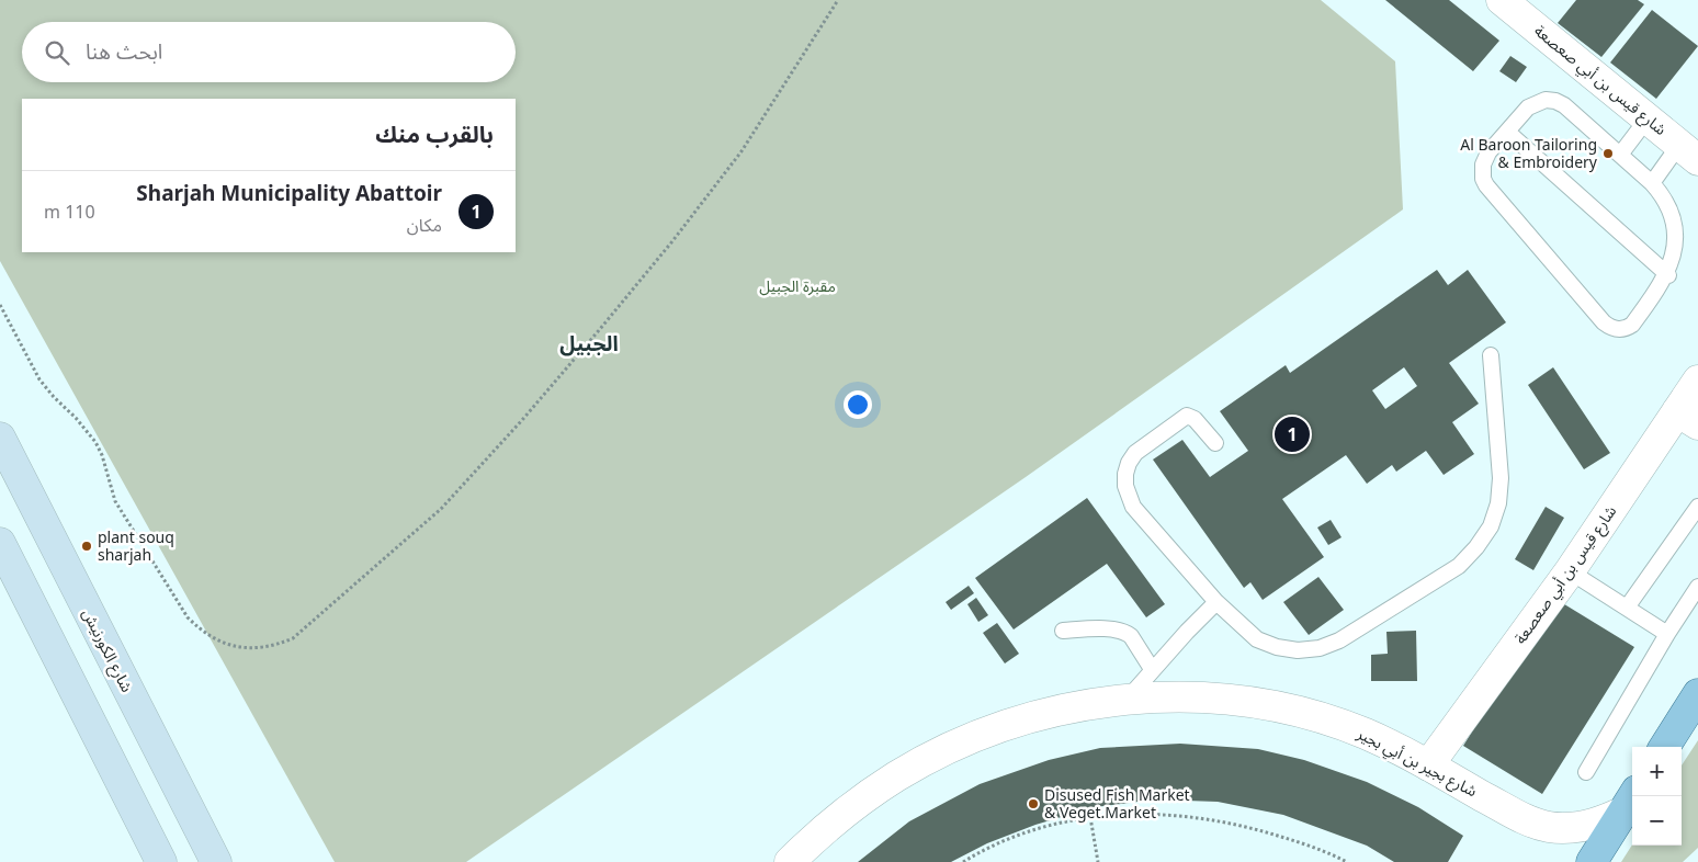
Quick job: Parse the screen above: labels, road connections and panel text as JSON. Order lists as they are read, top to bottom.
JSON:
{
  "streets": {
    "main road": ["شارع الكورنيش"],
    "street": ["شارع قيس بن أبي صعصعة", "شارع بجير بن أبي بجير"]
  },
  "crossings": [
    ["شارع قيس بن أبي صعصعة", "شارع بجير بن أبي بجير"]
  ],
  "districts": ["الجبيل"],
  "parks": ["مقبرة الجبيل"],
  "places": ["Al Baroon Tailoring & Embroidery", "plant souq sharjah", "Disused Fish Market & Veget.Market"],
  "page": {
    "search": "ابحث هنا",
    "heading": "بالقرب منك",
    "list": [
      {
        "mark": "1",
        "name": "Sharjah Municipality Abattoir",
        "note": "مكان",
        "value": "110 m"
      }
    ],
    "pins": "1",
    "map_buttons": ["+", "−"]
  }
}
